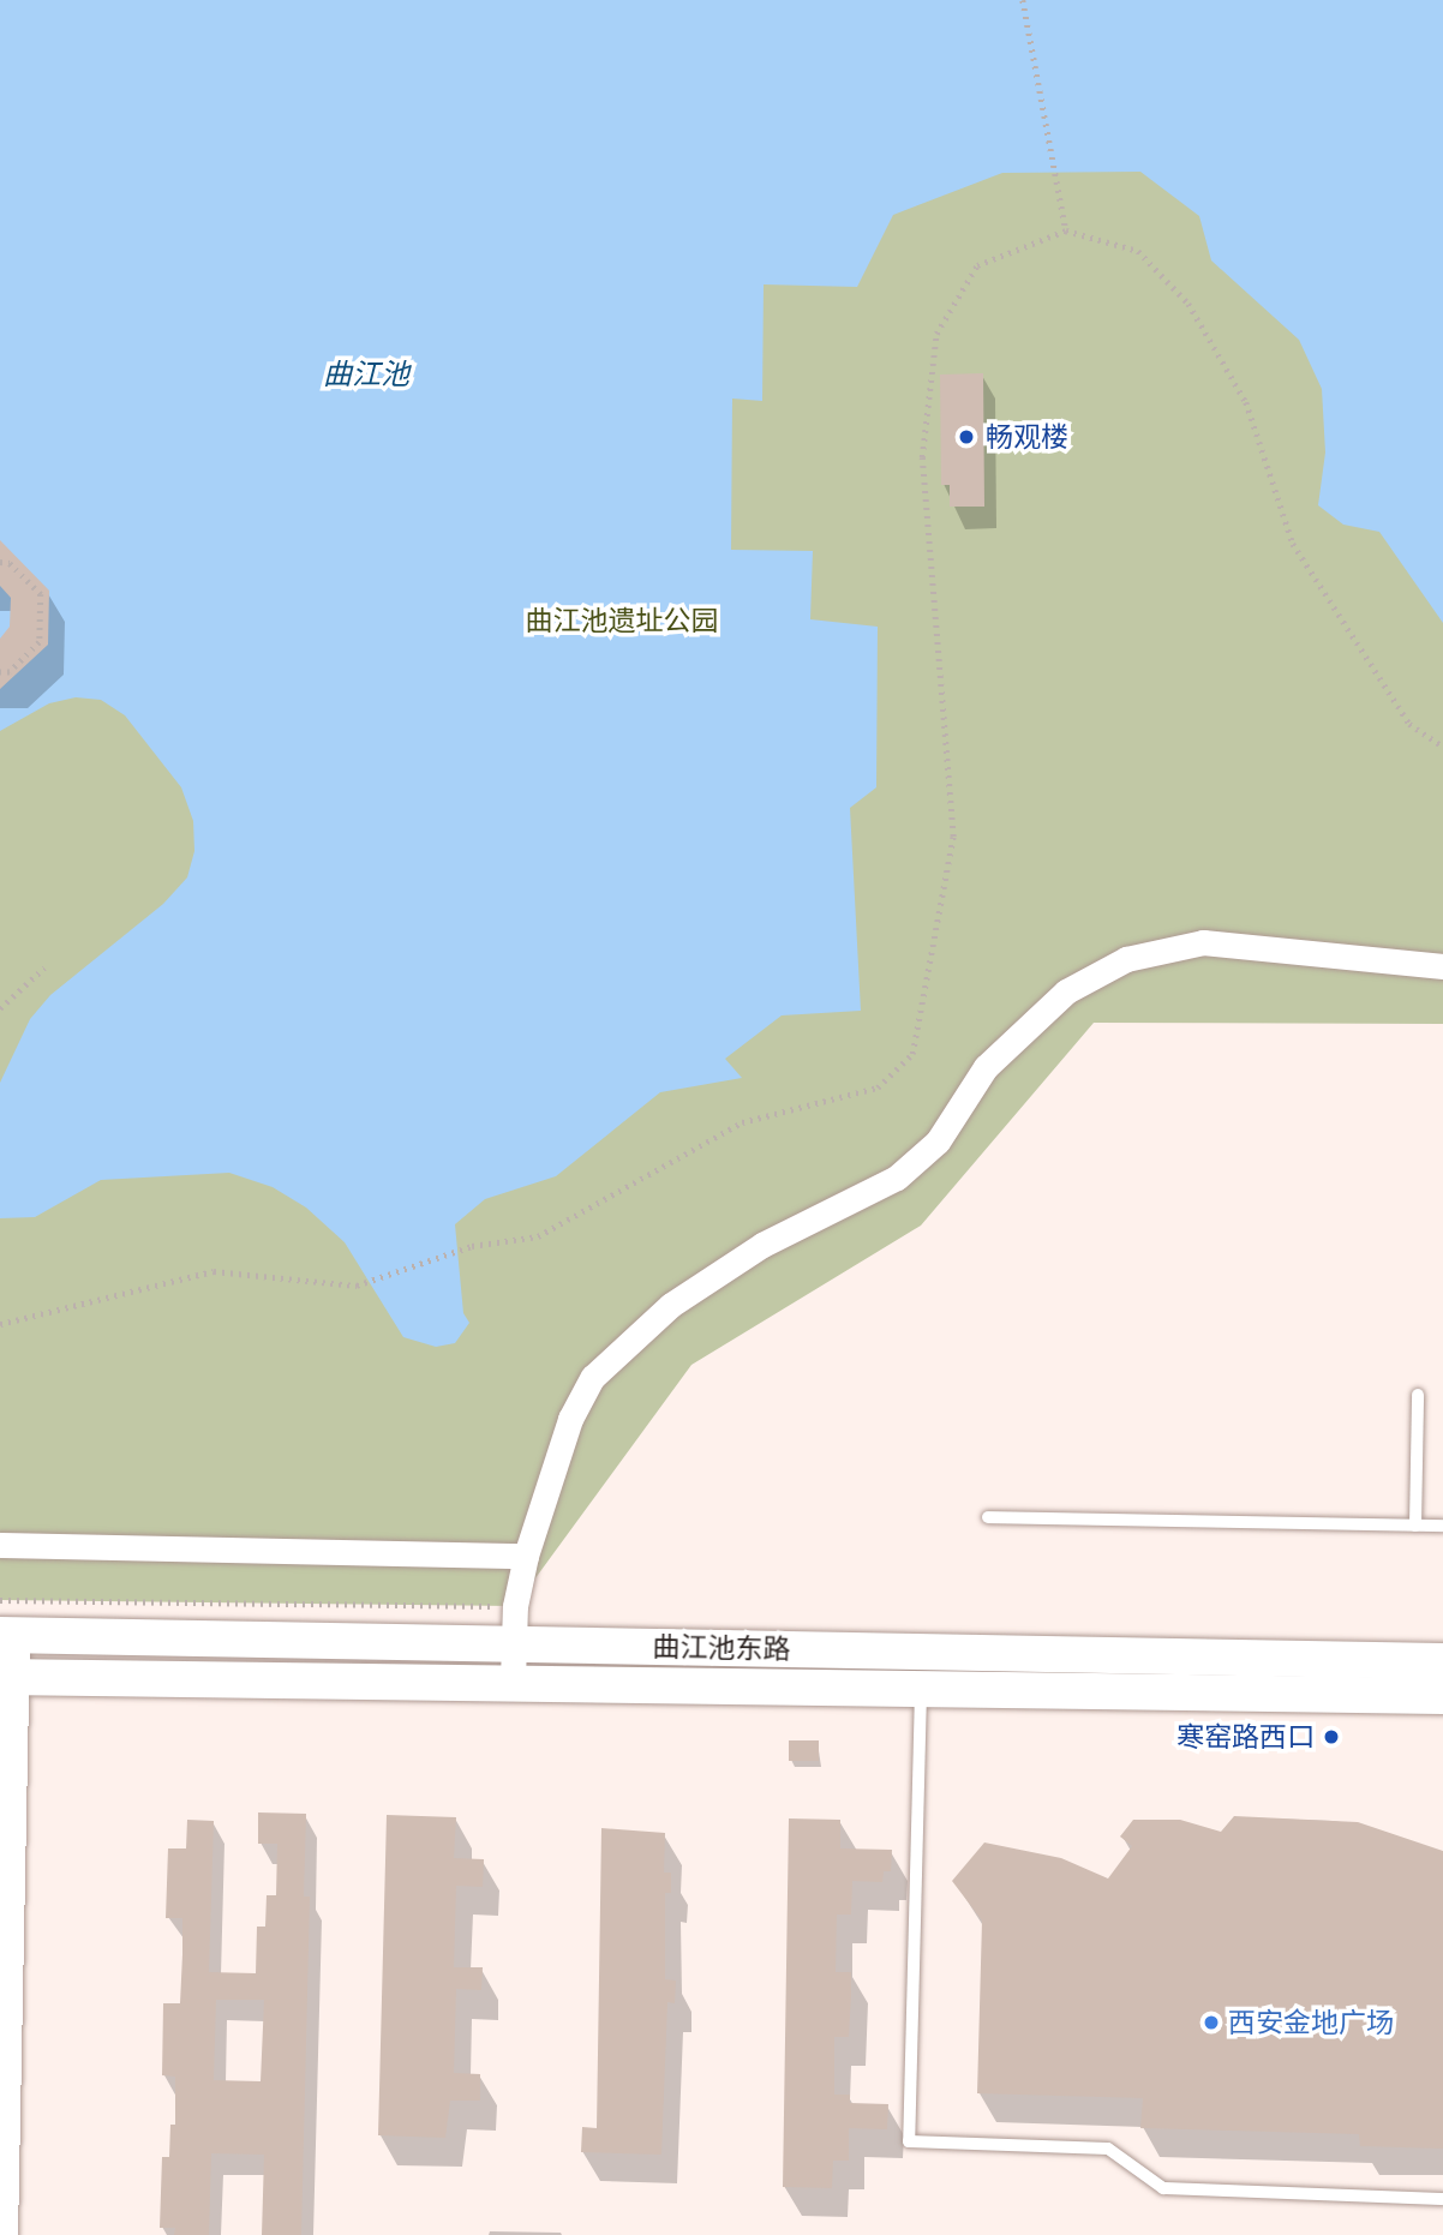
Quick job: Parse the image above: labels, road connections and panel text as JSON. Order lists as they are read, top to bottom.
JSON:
{
  "streets": {
    "main road": ["曲江池东路"]
  },
  "water": ["曲江池"],
  "parks": ["曲江池遗址公园"],
  "places": ["畅观楼", "寒窑路西口", "西安金地广场"]
}
